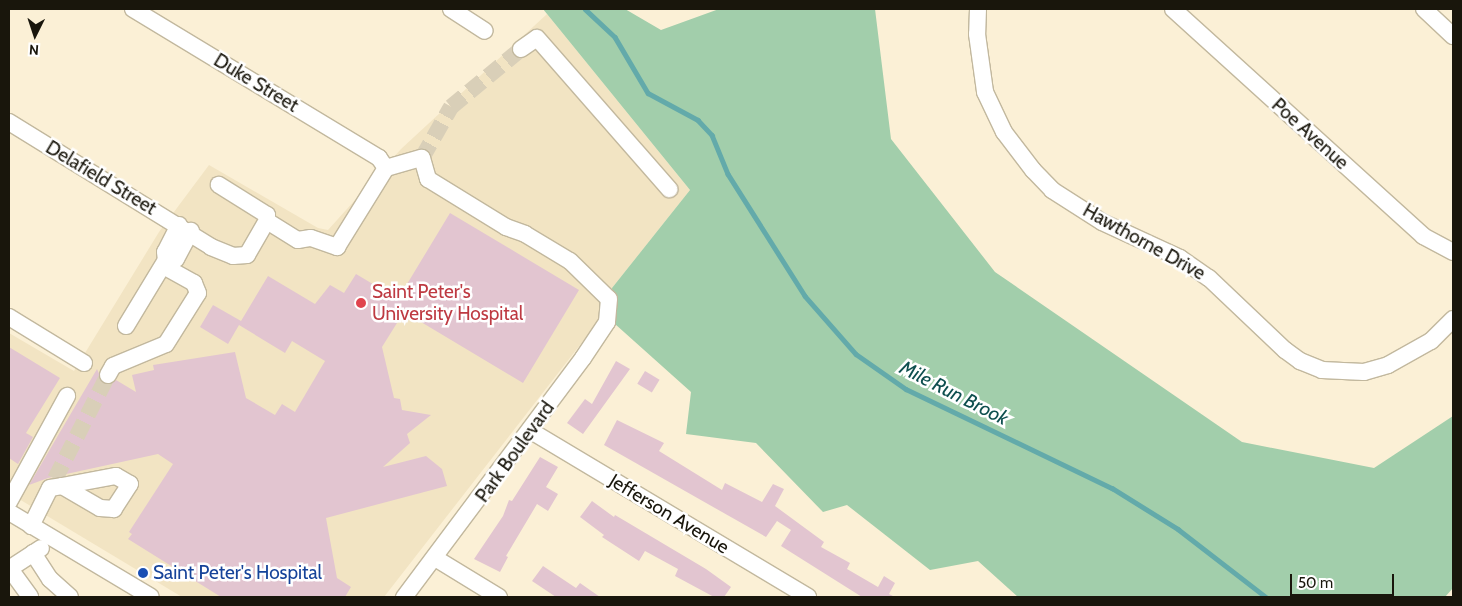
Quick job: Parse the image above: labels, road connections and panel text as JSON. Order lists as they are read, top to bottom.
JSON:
{
  "streets": {
    "street": [
      "Duke Street",
      "Poe Avenue",
      "Delafield Street",
      "Hawthorne Drive",
      "Park Boulevard",
      "Jefferson Avenue"
    ]
  },
  "crossings": [
    ["Duke Street", "Park Boulevard"],
    ["Park Boulevard", "Jefferson Avenue"]
  ],
  "water": ["Mile Run Brook"],
  "places": ["Saint Peter's University Hospital", "Saint Peter's Hospital"],
  "scale_bar": "50 m",
  "north": "bottom"
}
